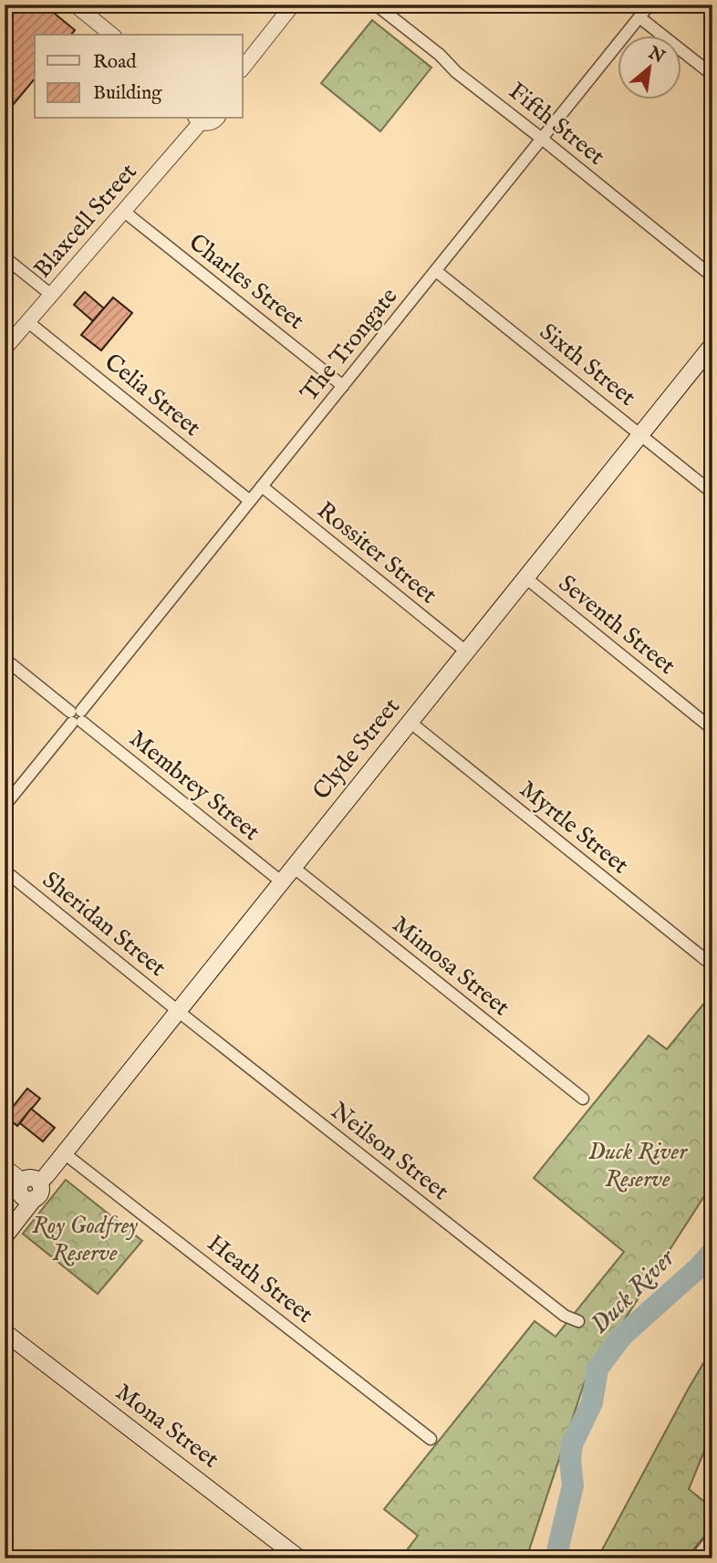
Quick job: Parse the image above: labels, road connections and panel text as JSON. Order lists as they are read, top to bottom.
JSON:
{
  "streets": {
    "main road": ["Clyde Street", "Mona Street"],
    "street": [
      "Fifth Street",
      "Blaxcell Street",
      "Charles Street",
      "The Trongate",
      "Sixth Street",
      "Celia Street",
      "Rossiter Street",
      "Seventh Street",
      "Membrey Street",
      "Myrtle Street",
      "Sheridan Street",
      "Mimosa Street",
      "Neilson Street",
      "Heath Street"
    ]
  },
  "crossings": [
    ["Fifth Street", "The Trongate"],
    ["Blaxcell Street", "Charles Street"],
    ["Blaxcell Street", "Celia Street"],
    ["Charles Street", "The Trongate"],
    ["The Trongate", "Sixth Street"],
    ["The Trongate", "Celia Street"],
    ["The Trongate", "Rossiter Street"],
    ["The Trongate", "Membrey Street"],
    ["Sixth Street", "Clyde Street"],
    ["Rossiter Street", "Clyde Street"],
    ["Seventh Street", "Clyde Street"],
    ["Clyde Street", "Membrey Street"],
    ["Clyde Street", "Myrtle Street"],
    ["Clyde Street", "Sheridan Street"],
    ["Clyde Street", "Mimosa Street"],
    ["Clyde Street", "Neilson Street"],
    ["Clyde Street", "Heath Street"],
    ["Sheridan Street", "Neilson Street"]
  ],
  "water": ["Duck River"],
  "parks": ["Duck River Reserve", "Roy Godfrey Reserve"],
  "legend": ["Road", "Building"],
  "north": "top right"
}
